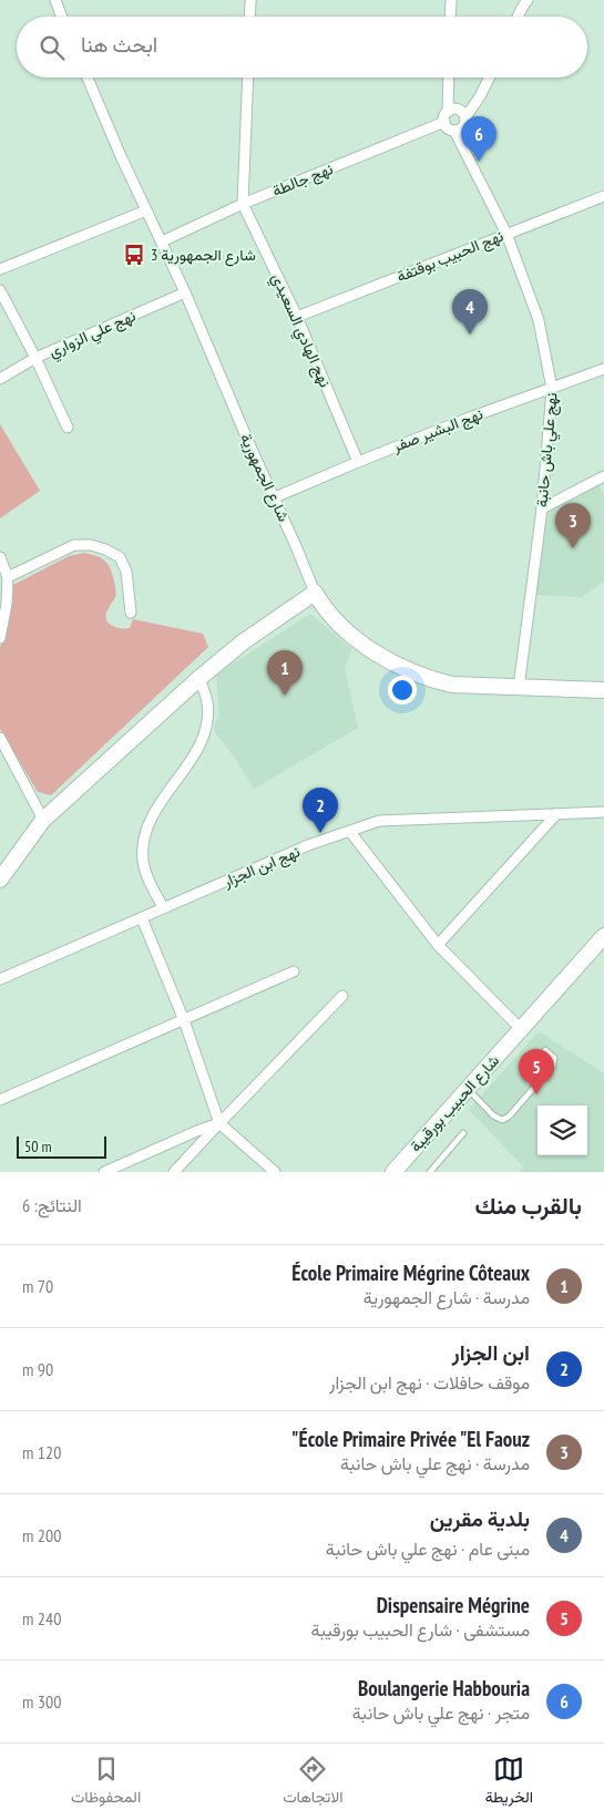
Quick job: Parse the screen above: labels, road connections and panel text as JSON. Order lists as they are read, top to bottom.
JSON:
{
  "streets": {
    "street": [
      "نهج جالطة",
      "نهج الحبيب بوقتفة",
      "نهج الهادي السعيدي",
      "نهج علي الزواري",
      "نهج البشير صفر",
      "نهج علي باش حانبة",
      "شارع الجمهورية",
      "نهج ابن الجزار",
      "شارع الحبيب بورقيبة"
    ]
  },
  "crossings": [
    ["نهج جالطة", "نهج الهادي السعيدي"],
    ["نهج جالطة", "نهج علي باش حانبة"],
    ["نهج جالطة", "شارع الجمهورية"],
    ["نهج الحبيب بوقتفة", "نهج الهادي السعيدي"],
    ["نهج الحبيب بوقتفة", "نهج علي باش حانبة"],
    ["نهج الهادي السعيدي", "نهج البشير صفر"],
    ["نهج علي الزواري", "شارع الجمهورية"],
    ["نهج البشير صفر", "نهج علي باش حانبة"],
    ["نهج البشير صفر", "شارع الجمهورية"],
    ["نهج علي باش حانبة", "شارع الجمهورية"]
  ],
  "places": {
    "bus stop": ["شارع الجمهورية 3"]
  },
  "scale_bar": "50 m",
  "page": {
    "search": "ابحث هنا",
    "pins": [
      "6",
      "4",
      "3",
      "1",
      "2",
      "5"
    ],
    "scale": "50 m",
    "heading": ["بالقرب منك", "النتائج: 6"],
    "list": [
      {
        "mark": "1",
        "name": "École Primaire Mégrine Côteaux",
        "note": "مدرسة · شارع الجمهورية",
        "value": "70 m"
      },
      {
        "mark": "2",
        "name": "ابن الجزار",
        "note": "موقف حافلات · نهج ابن الجزار",
        "value": "90 m"
      },
      {
        "mark": "3",
        "name": "École Primaire Privée \"El Faouz\"",
        "note": "مدرسة · نهج علي باش حانبة",
        "value": "120 m"
      },
      {
        "mark": "4",
        "name": "بلدية مقرين",
        "note": "مبنى عام · نهج علي باش حانبة",
        "value": "200 m"
      },
      {
        "mark": "5",
        "name": "Dispensaire Mégrine",
        "note": "مستشفى · شارع الحبيب بورقيبة",
        "value": "240 m"
      },
      {
        "mark": "6",
        "name": "Boulangerie Habbouria",
        "note": "متجر · نهج علي باش حانبة",
        "value": "300 m"
      }
    ],
    "nav": ["الخريطة", "الاتجاهات", "المحفوظات"]
  }
}
